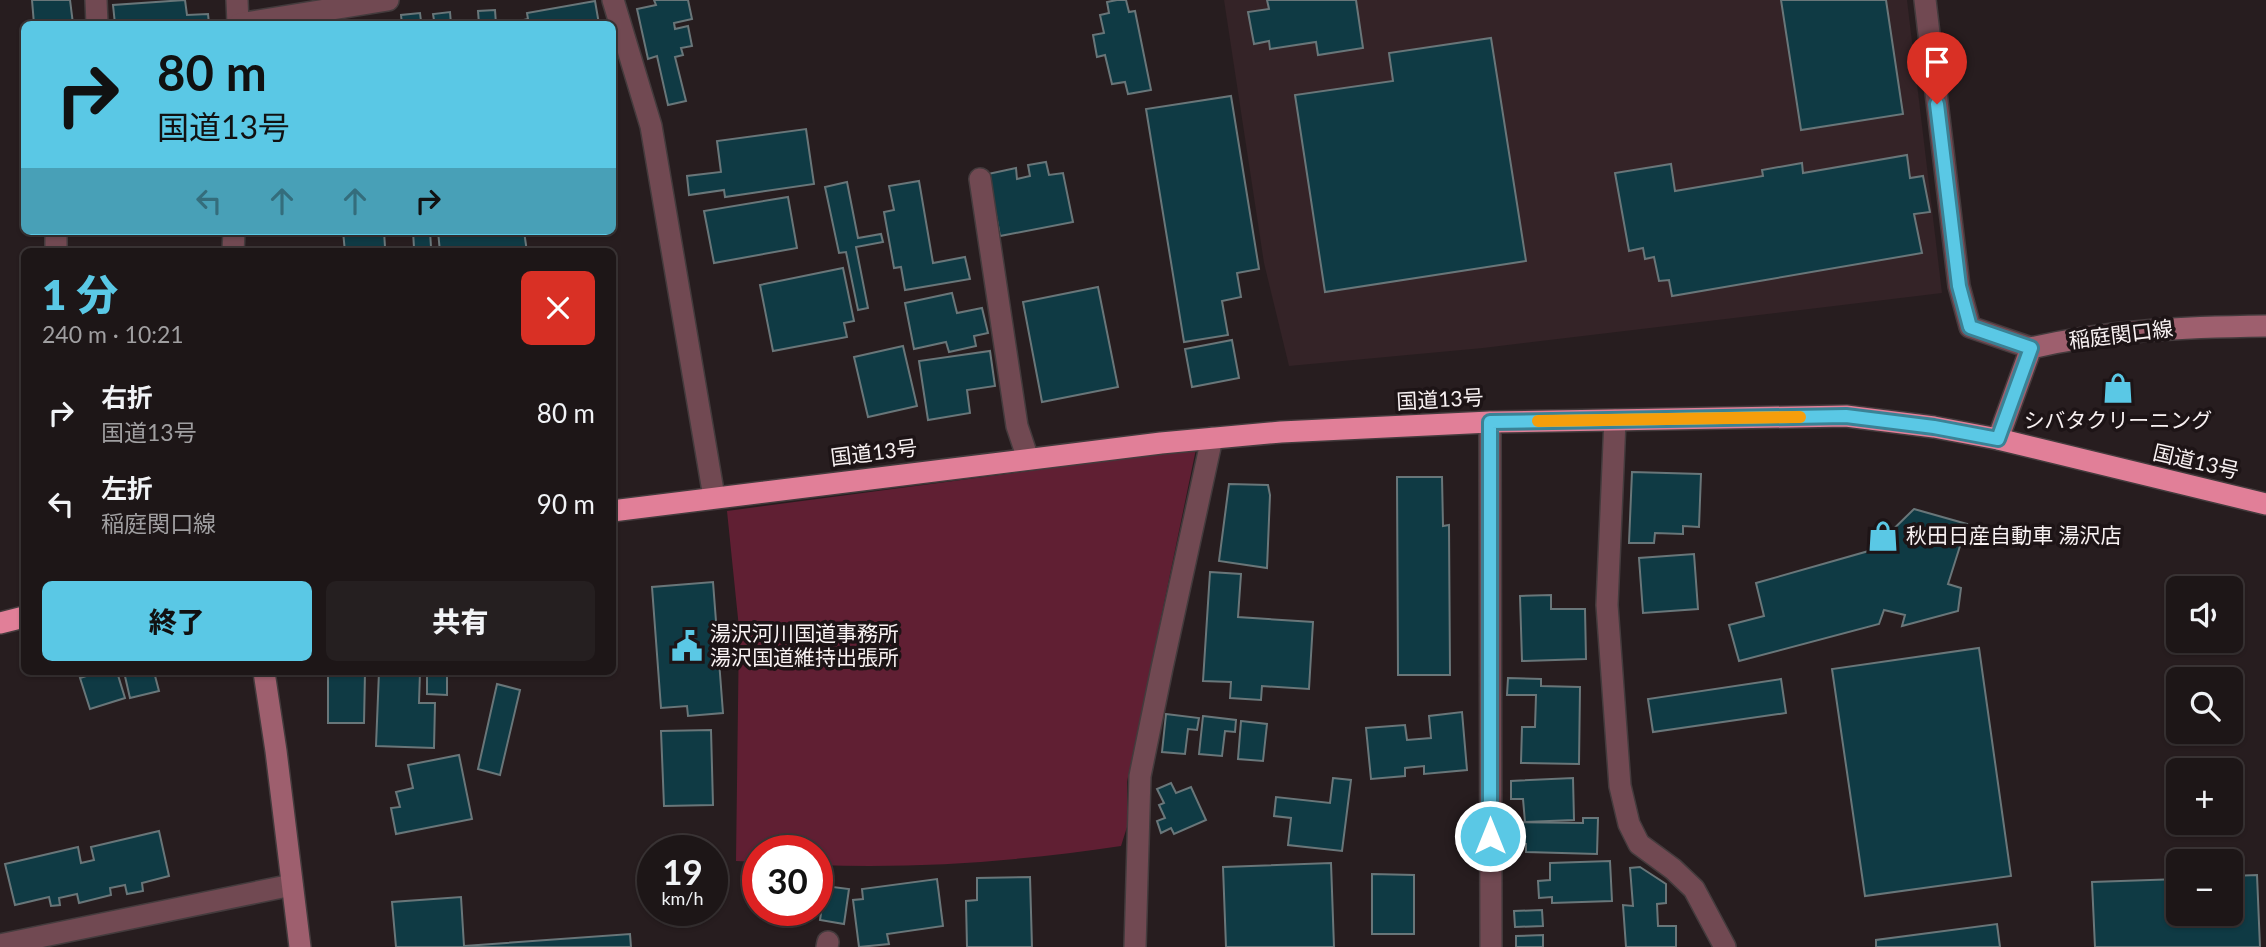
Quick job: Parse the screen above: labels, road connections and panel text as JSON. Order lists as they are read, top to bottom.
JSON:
{
  "streets": {
    "highway": ["国道13号"],
    "main road": ["稲庭関口線"]
  },
  "places": {
    "shop": ["シバタクリーニング", "秋田日産自動車 湯沢店"],
    "public building": ["湯沢河川国道事務所 湯沢国道維持出張所"]
  },
  "page": {
    "turn": ["80 m", "国道13号"],
    "heading": ["1 分", "240 m · 10:21"],
    "list": [
      {
        "name": "右折",
        "note": "国道13号",
        "value": "80 m"
      },
      {
        "name": "左折",
        "note": "稲庭関口線",
        "value": "90 m"
      }
    ],
    "buttons": ["終了", "共有"],
    "map_buttons": ["+", "−"],
    "speed": "19 km/h",
    "limit": "30"
  }
}
